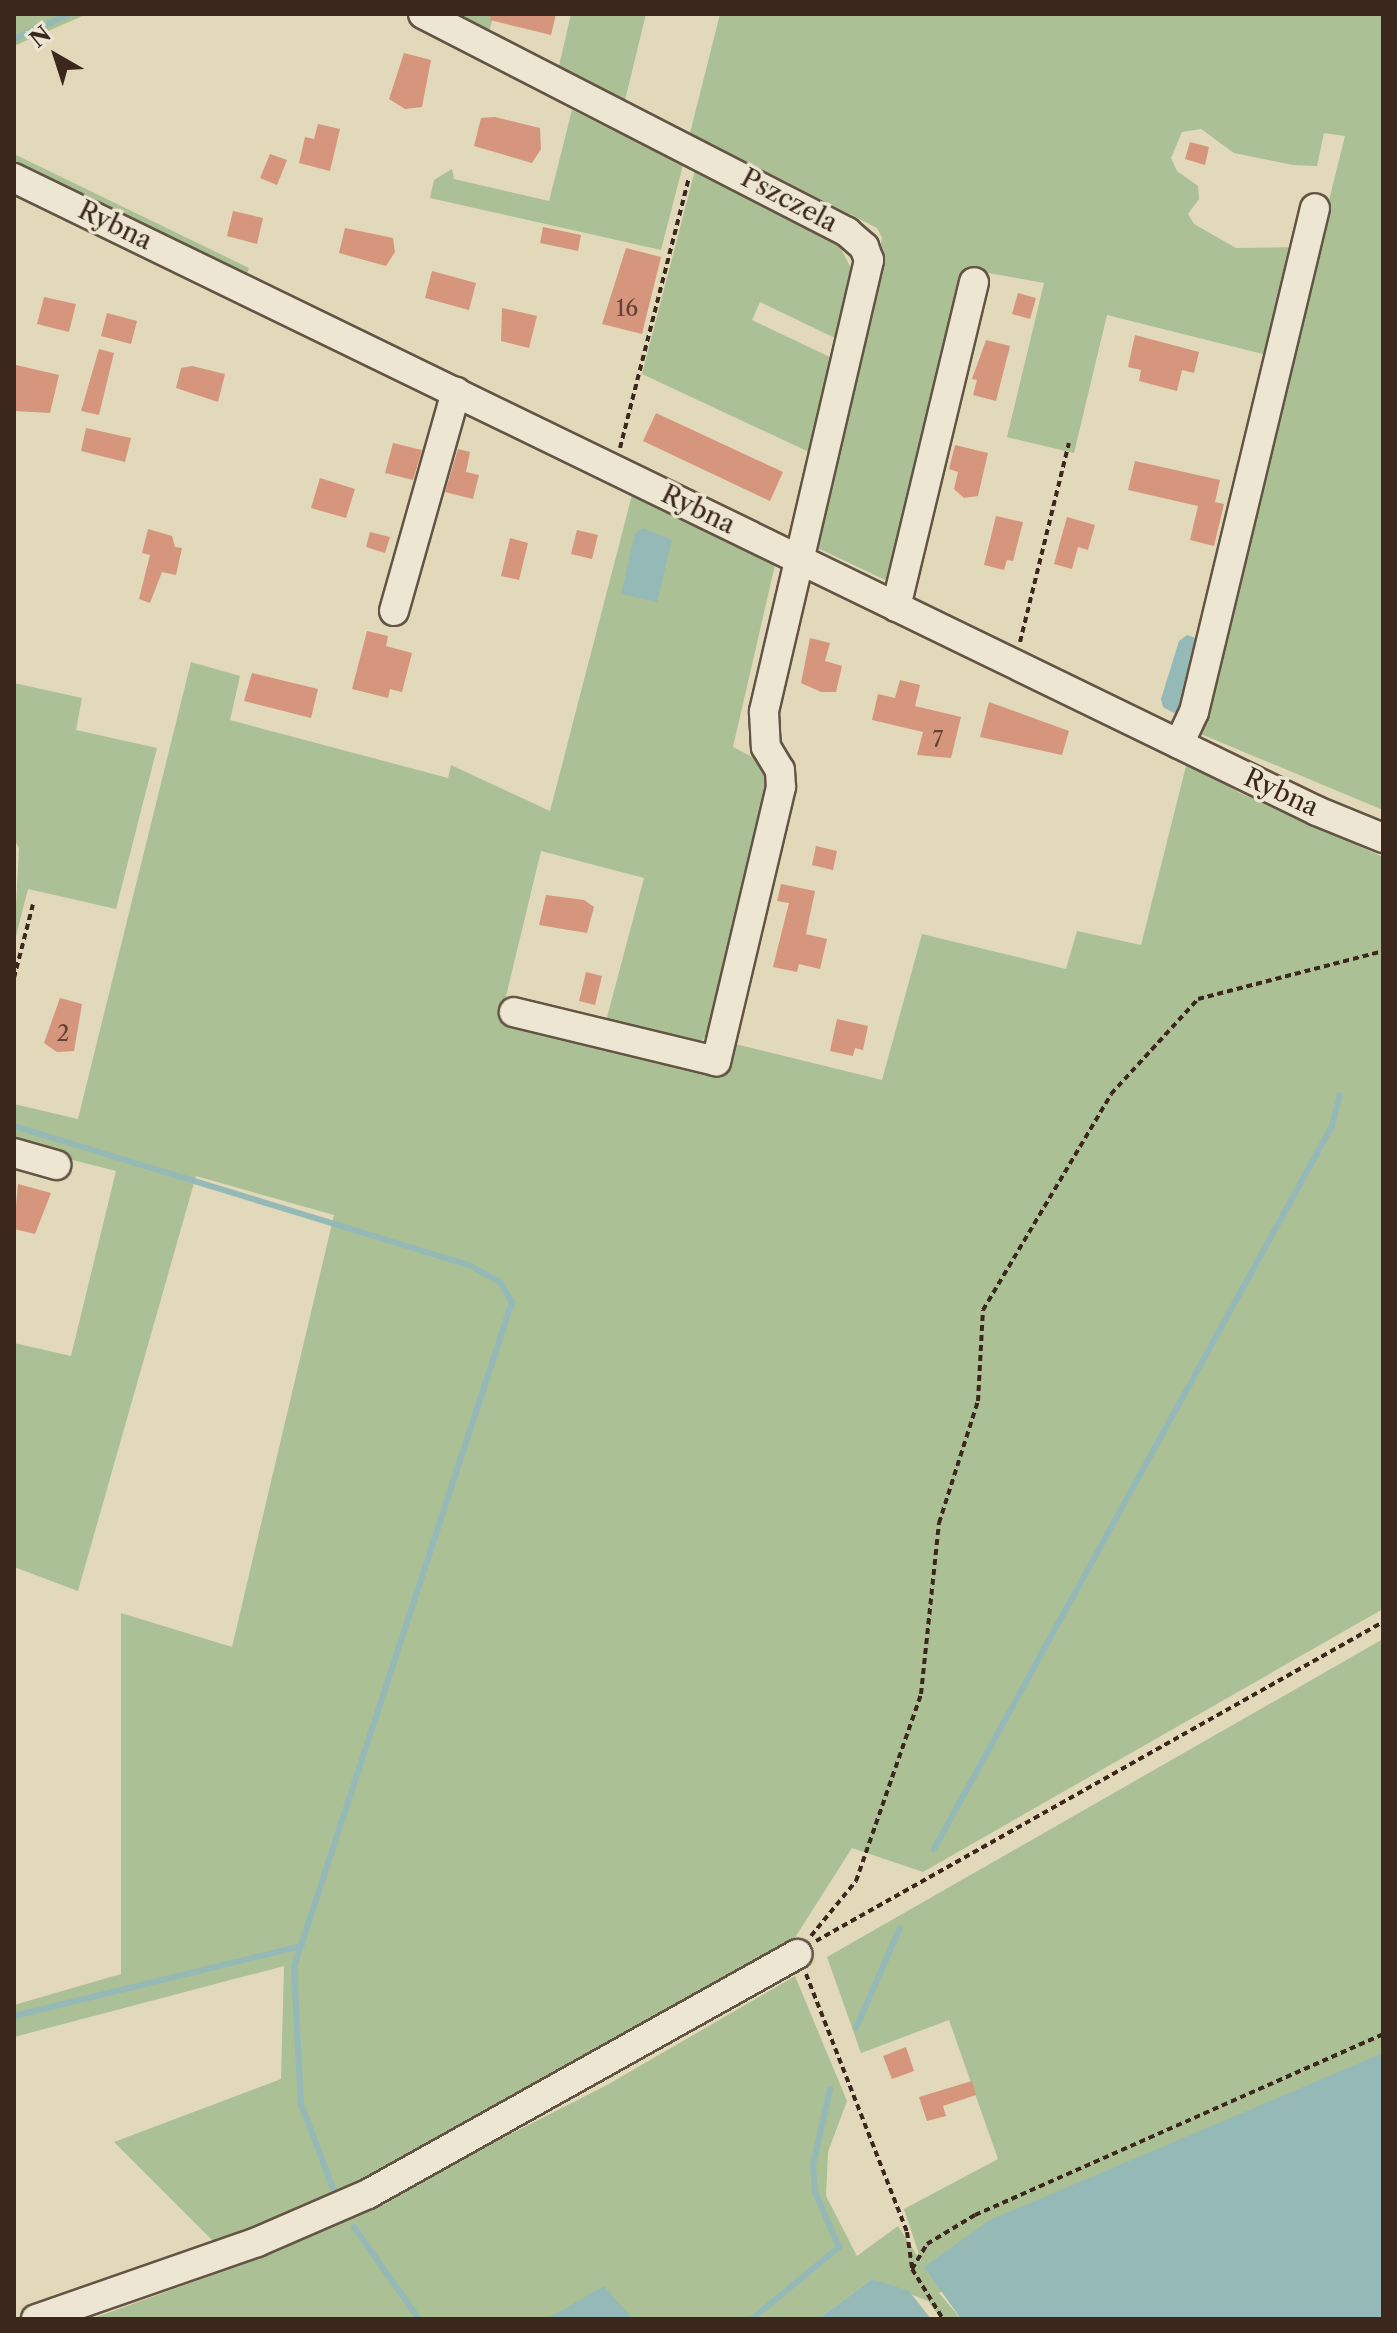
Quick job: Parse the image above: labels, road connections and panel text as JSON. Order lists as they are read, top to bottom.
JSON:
{
  "streets": {
    "street": ["Pszczela", "Rybna"]
  },
  "crossings": [
    ["Pszczela", "Rybna"]
  ],
  "house_numbers": ["16", "7", "2"],
  "north": "top left"
}
